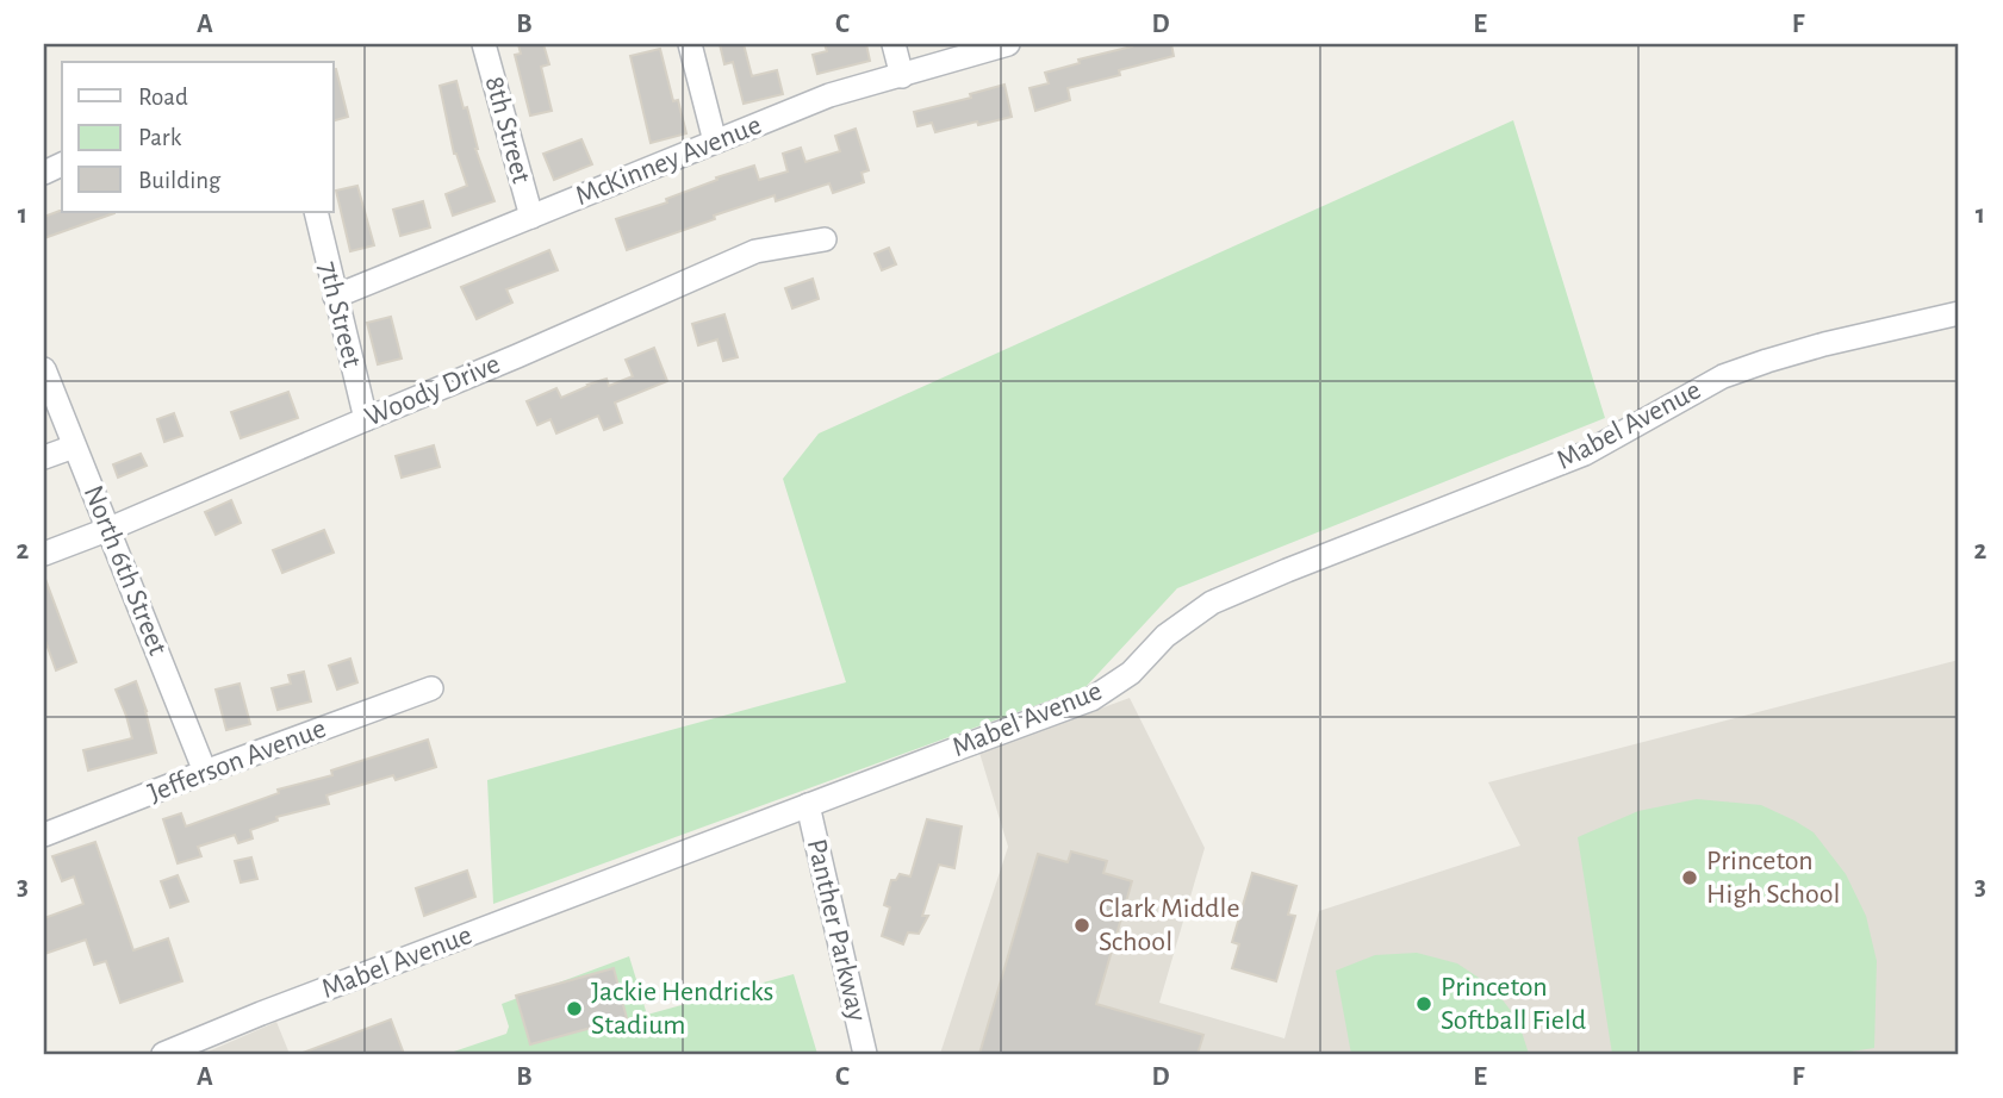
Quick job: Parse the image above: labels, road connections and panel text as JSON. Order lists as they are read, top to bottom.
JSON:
{
  "streets": {
    "street": [
      "8th Street",
      "McKinney Avenue",
      "7th Street",
      "Woody Drive",
      "Mabel Avenue",
      "North 6th Street",
      "Jefferson Avenue",
      "Panther Parkway"
    ]
  },
  "crossings": [
    ["8th Street", "McKinney Avenue"],
    ["McKinney Avenue", "7th Street"],
    ["7th Street", "Woody Drive"],
    ["Woody Drive", "North 6th Street"],
    ["Mabel Avenue", "Panther Parkway"],
    ["North 6th Street", "Jefferson Avenue"]
  ],
  "places": [
    "Princeton High School",
    "Clark Middle School",
    "Princeton Softball Field",
    "Jackie Hendricks Stadium"
  ],
  "legend": ["Road", "Park", "Building"],
  "grid": {
    "columns": [
      "A",
      "B",
      "C",
      "D",
      "E",
      "F"
    ],
    "rows": ["1", "2", "3"]
  }
}
